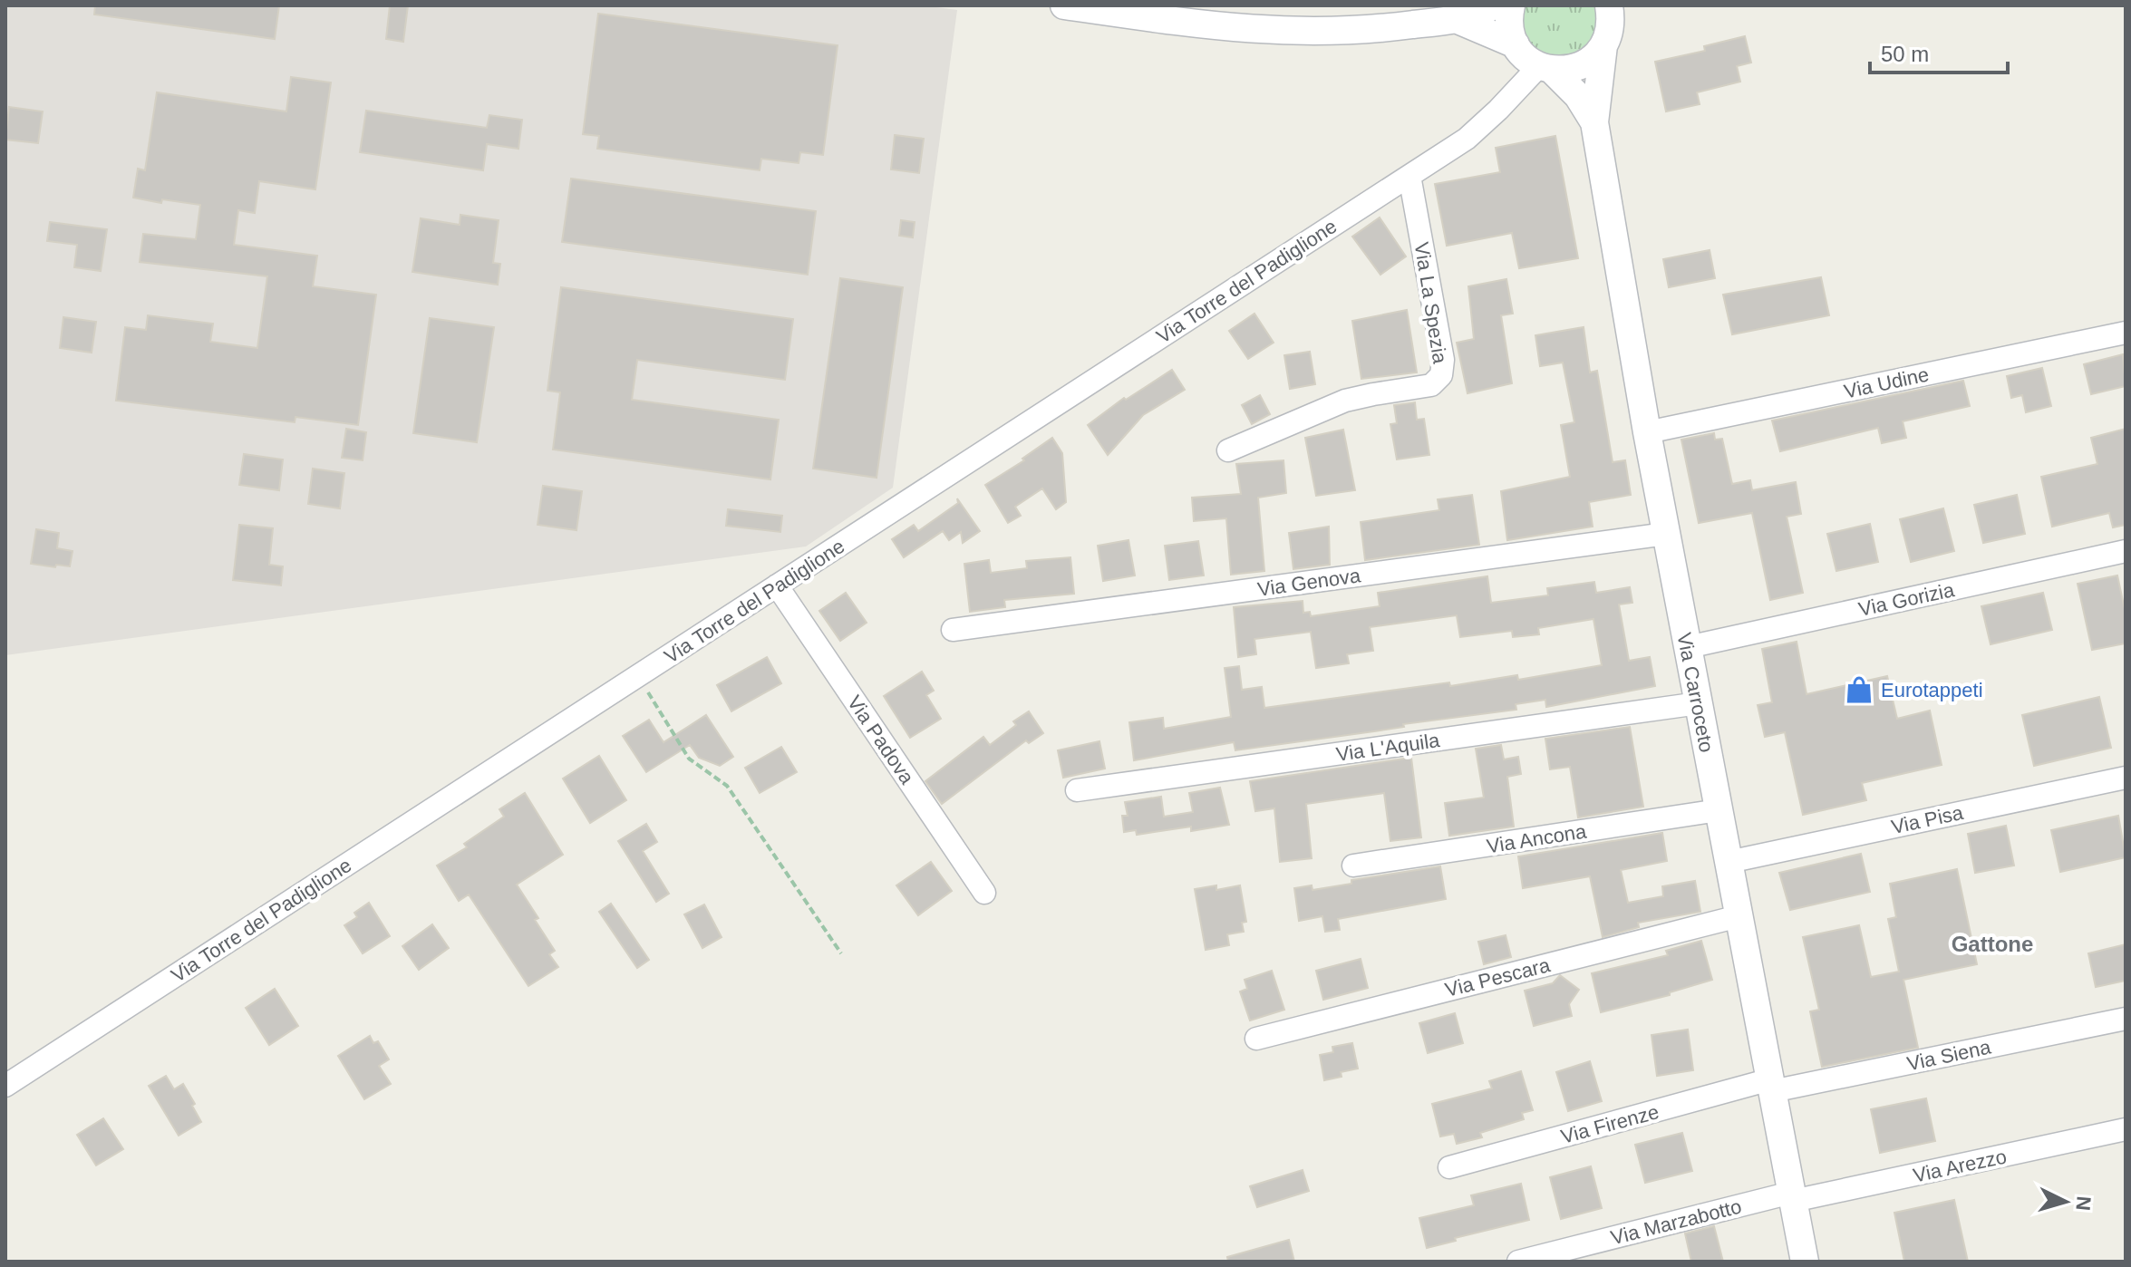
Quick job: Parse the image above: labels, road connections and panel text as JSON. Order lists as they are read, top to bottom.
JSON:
{
  "streets": {
    "street": [
      "Via Torre del Padiglione",
      "Via La Spezia",
      "Via Udine",
      "Via Genova",
      "Via Gorizia",
      "Via Carroceto",
      "Via Padova",
      "Via L'Aquila",
      "Via Pisa",
      "Via Ancona",
      "Via Pescara",
      "Via Siena",
      "Via Firenze",
      "Via Arezzo",
      "Via Marzabotto"
    ]
  },
  "crossings": [
    ["Via Torre del Padiglione", "Via La Spezia"],
    ["Via Torre del Padiglione", "Via Carroceto"],
    ["Via Torre del Padiglione", "Via Padova"],
    ["Via Udine", "Via Carroceto"],
    ["Via Genova", "Via Carroceto"],
    ["Via Gorizia", "Via Carroceto"],
    ["Via Carroceto", "Via L'Aquila"],
    ["Via Carroceto", "Via Pisa"],
    ["Via Carroceto", "Via Ancona"],
    ["Via Carroceto", "Via Pescara"],
    ["Via Carroceto", "Via Siena"],
    ["Via Carroceto", "Via Firenze"],
    ["Via Carroceto", "Via Arezzo"],
    ["Via Carroceto", "Via Marzabotto"],
    ["Via Siena", "Via Firenze"],
    ["Via Arezzo", "Via Marzabotto"]
  ],
  "districts": ["Gattone"],
  "places": {
    "shop": ["Eurotappeti"]
  },
  "scale_bar": "50 m",
  "north": "right"
}
